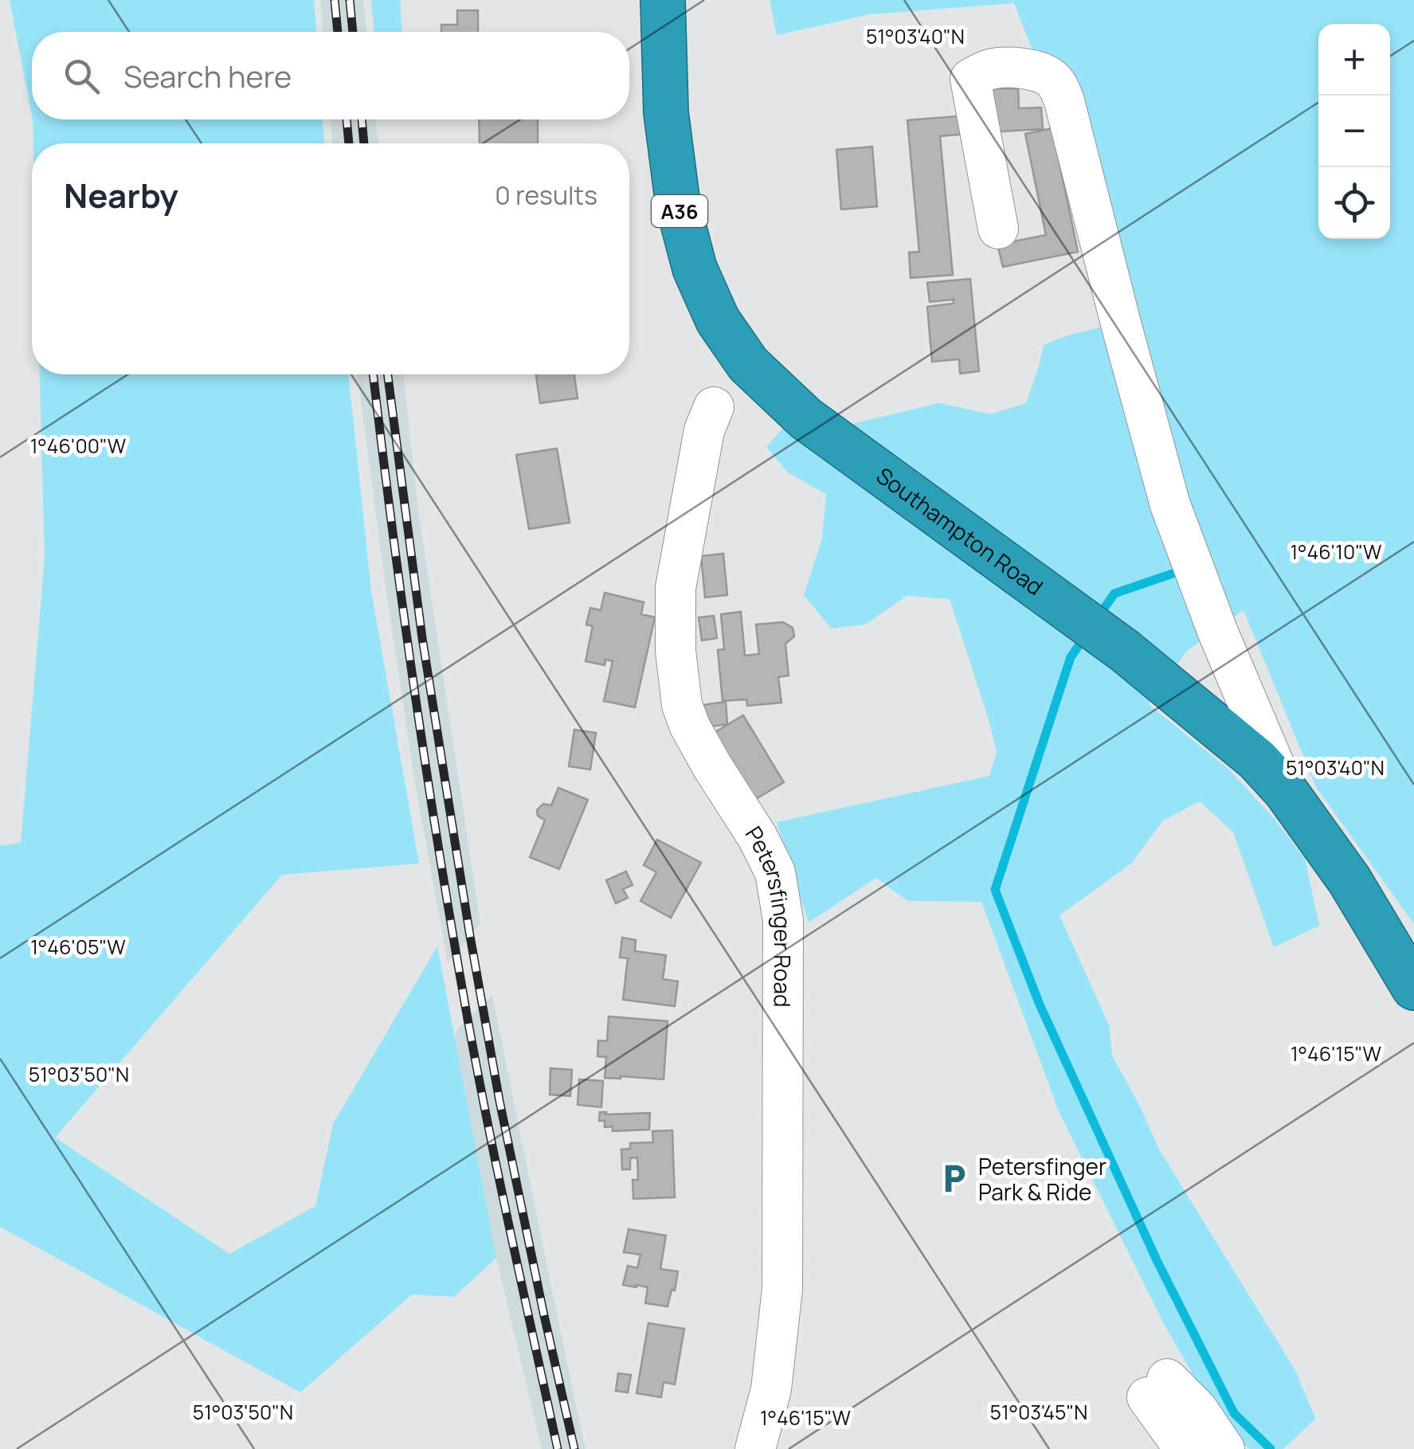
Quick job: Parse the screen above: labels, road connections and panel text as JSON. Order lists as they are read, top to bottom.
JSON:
{
  "streets": {
    "highway": ["A36", "Southampton Road"],
    "street": ["Petersfinger Road"]
  },
  "places": {
    "parking": ["Petersfinger Park & Ride"]
  },
  "page": {
    "map_buttons": ["+", "−"],
    "search": "Search here",
    "heading": ["Nearby", "0 results"]
  },
  "coordinates": [
    "51°03'40\"N",
    "1°46'00\"W",
    "1°46'10\"W",
    "1°46'05\"W",
    "1°46'15\"W",
    "51°03'50\"N",
    "51°03'45\"N"
  ]
}
